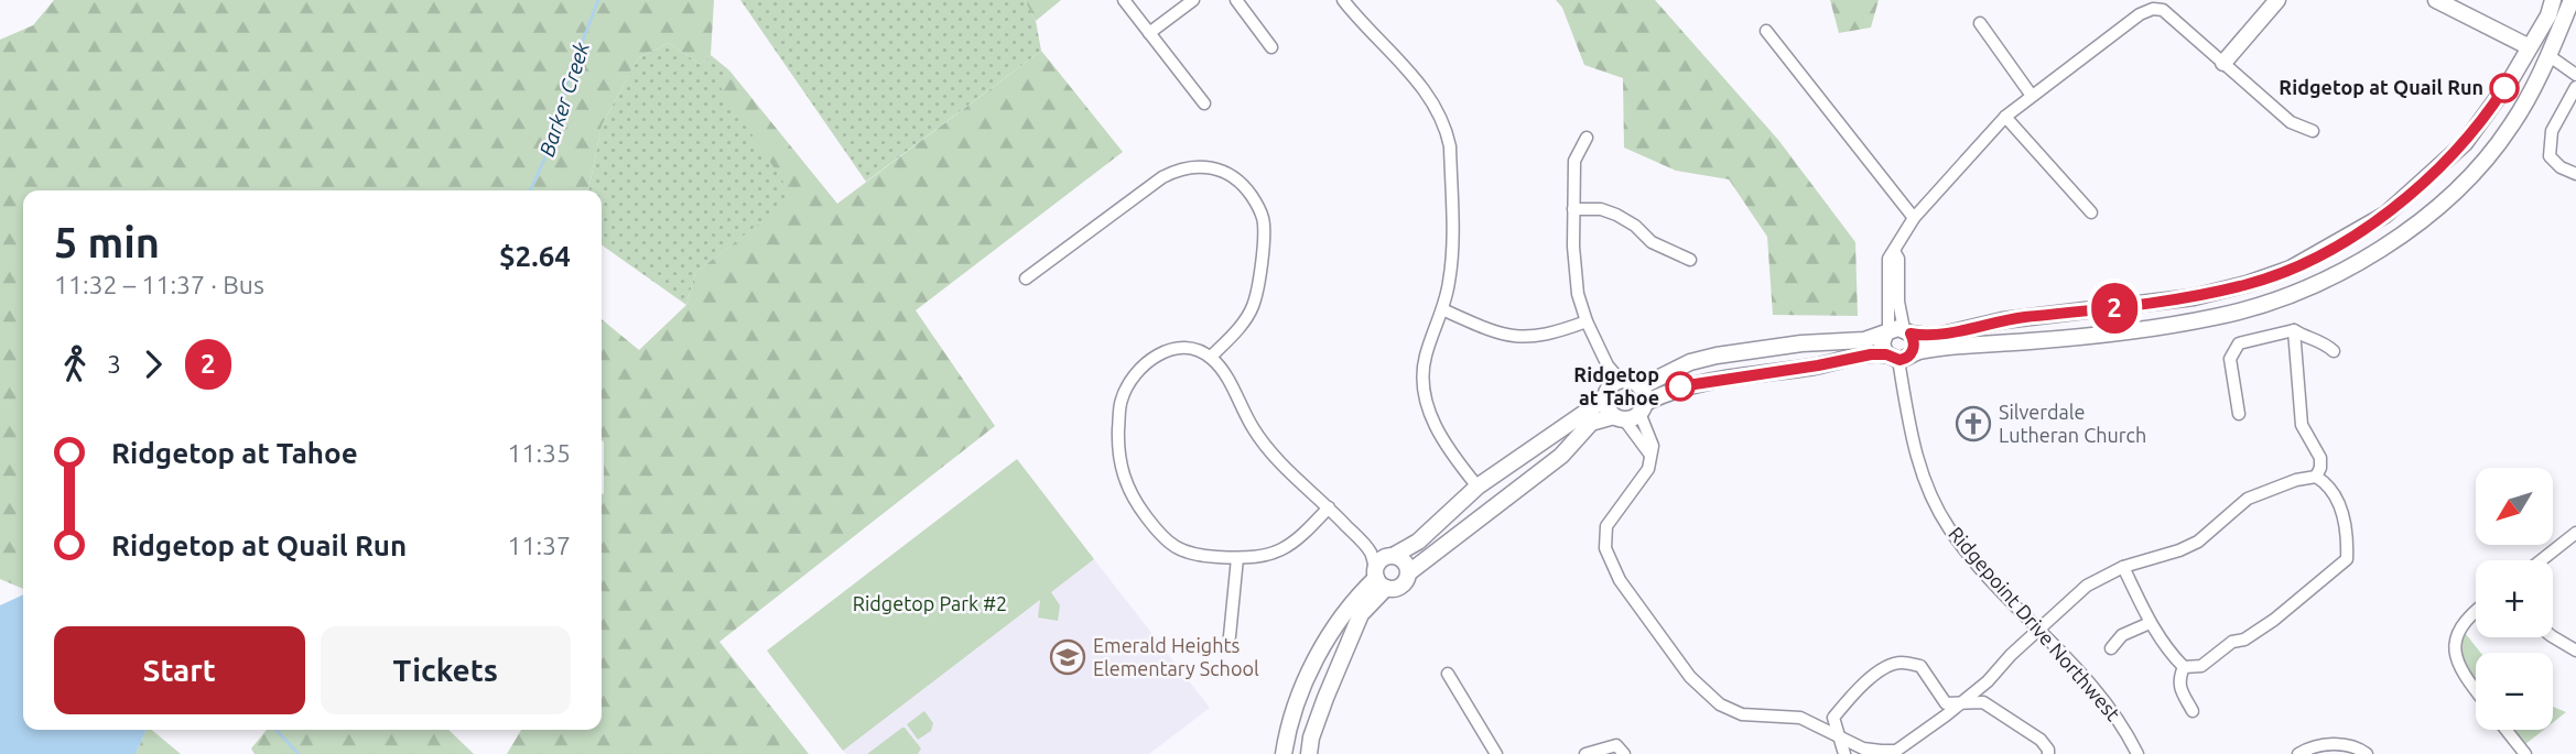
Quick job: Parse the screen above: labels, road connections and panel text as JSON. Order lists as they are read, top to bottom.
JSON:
{
  "streets": {
    "street": ["Ridgepoint Drive Northwest"]
  },
  "water": ["Barker Creek"],
  "parks": ["Ridgetop Park #2"],
  "places": {
    "other": ["Ridgetop at Quail Run", "Ridgetop at Tahoe"],
    "church": ["Silverdale Lutheran Church"],
    "school or university": ["Emerald Heights Elementary School"]
  },
  "lines": ["bus line 2"],
  "north": "bottom left",
  "page": {
    "on_map": "2",
    "heading": ["5 min", "11:32 – 11:37 · Bus", "$2.64"],
    "legs": ["3", "2"],
    "list": [
      {
        "name": "Ridgetop at Tahoe",
        "value": "11:35"
      },
      {
        "name": "Ridgetop at Quail Run",
        "value": "11:37"
      }
    ],
    "map_buttons": ["+", "−"],
    "buttons": ["Start", "Tickets"]
  }
}
